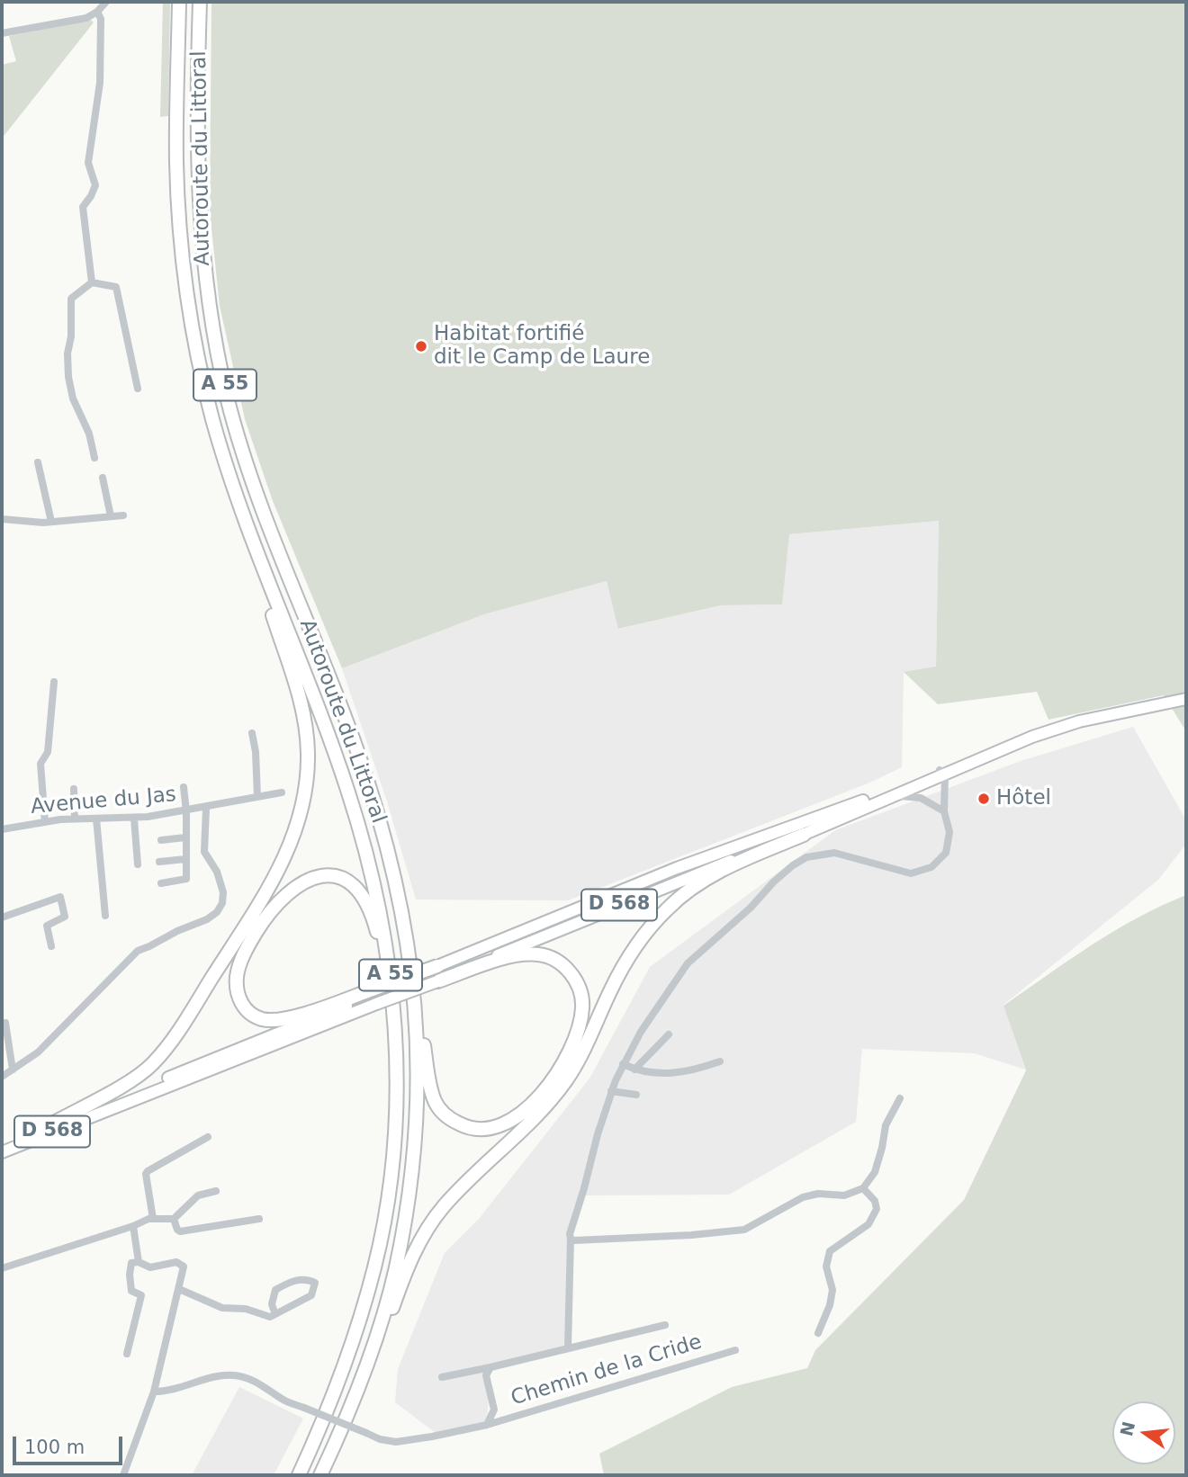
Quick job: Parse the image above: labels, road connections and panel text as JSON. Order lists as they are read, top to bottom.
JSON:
{
  "streets": {
    "highway": ["Autoroute du Littoral", "A 55"],
    "main road": ["D 568"],
    "street": ["Avenue du Jas", "Chemin de la Cride"]
  },
  "places": ["Habitat fortifié dit le Camp de Laure", "Hôtel"],
  "scale_bar": "100 m",
  "north": "left"
}
